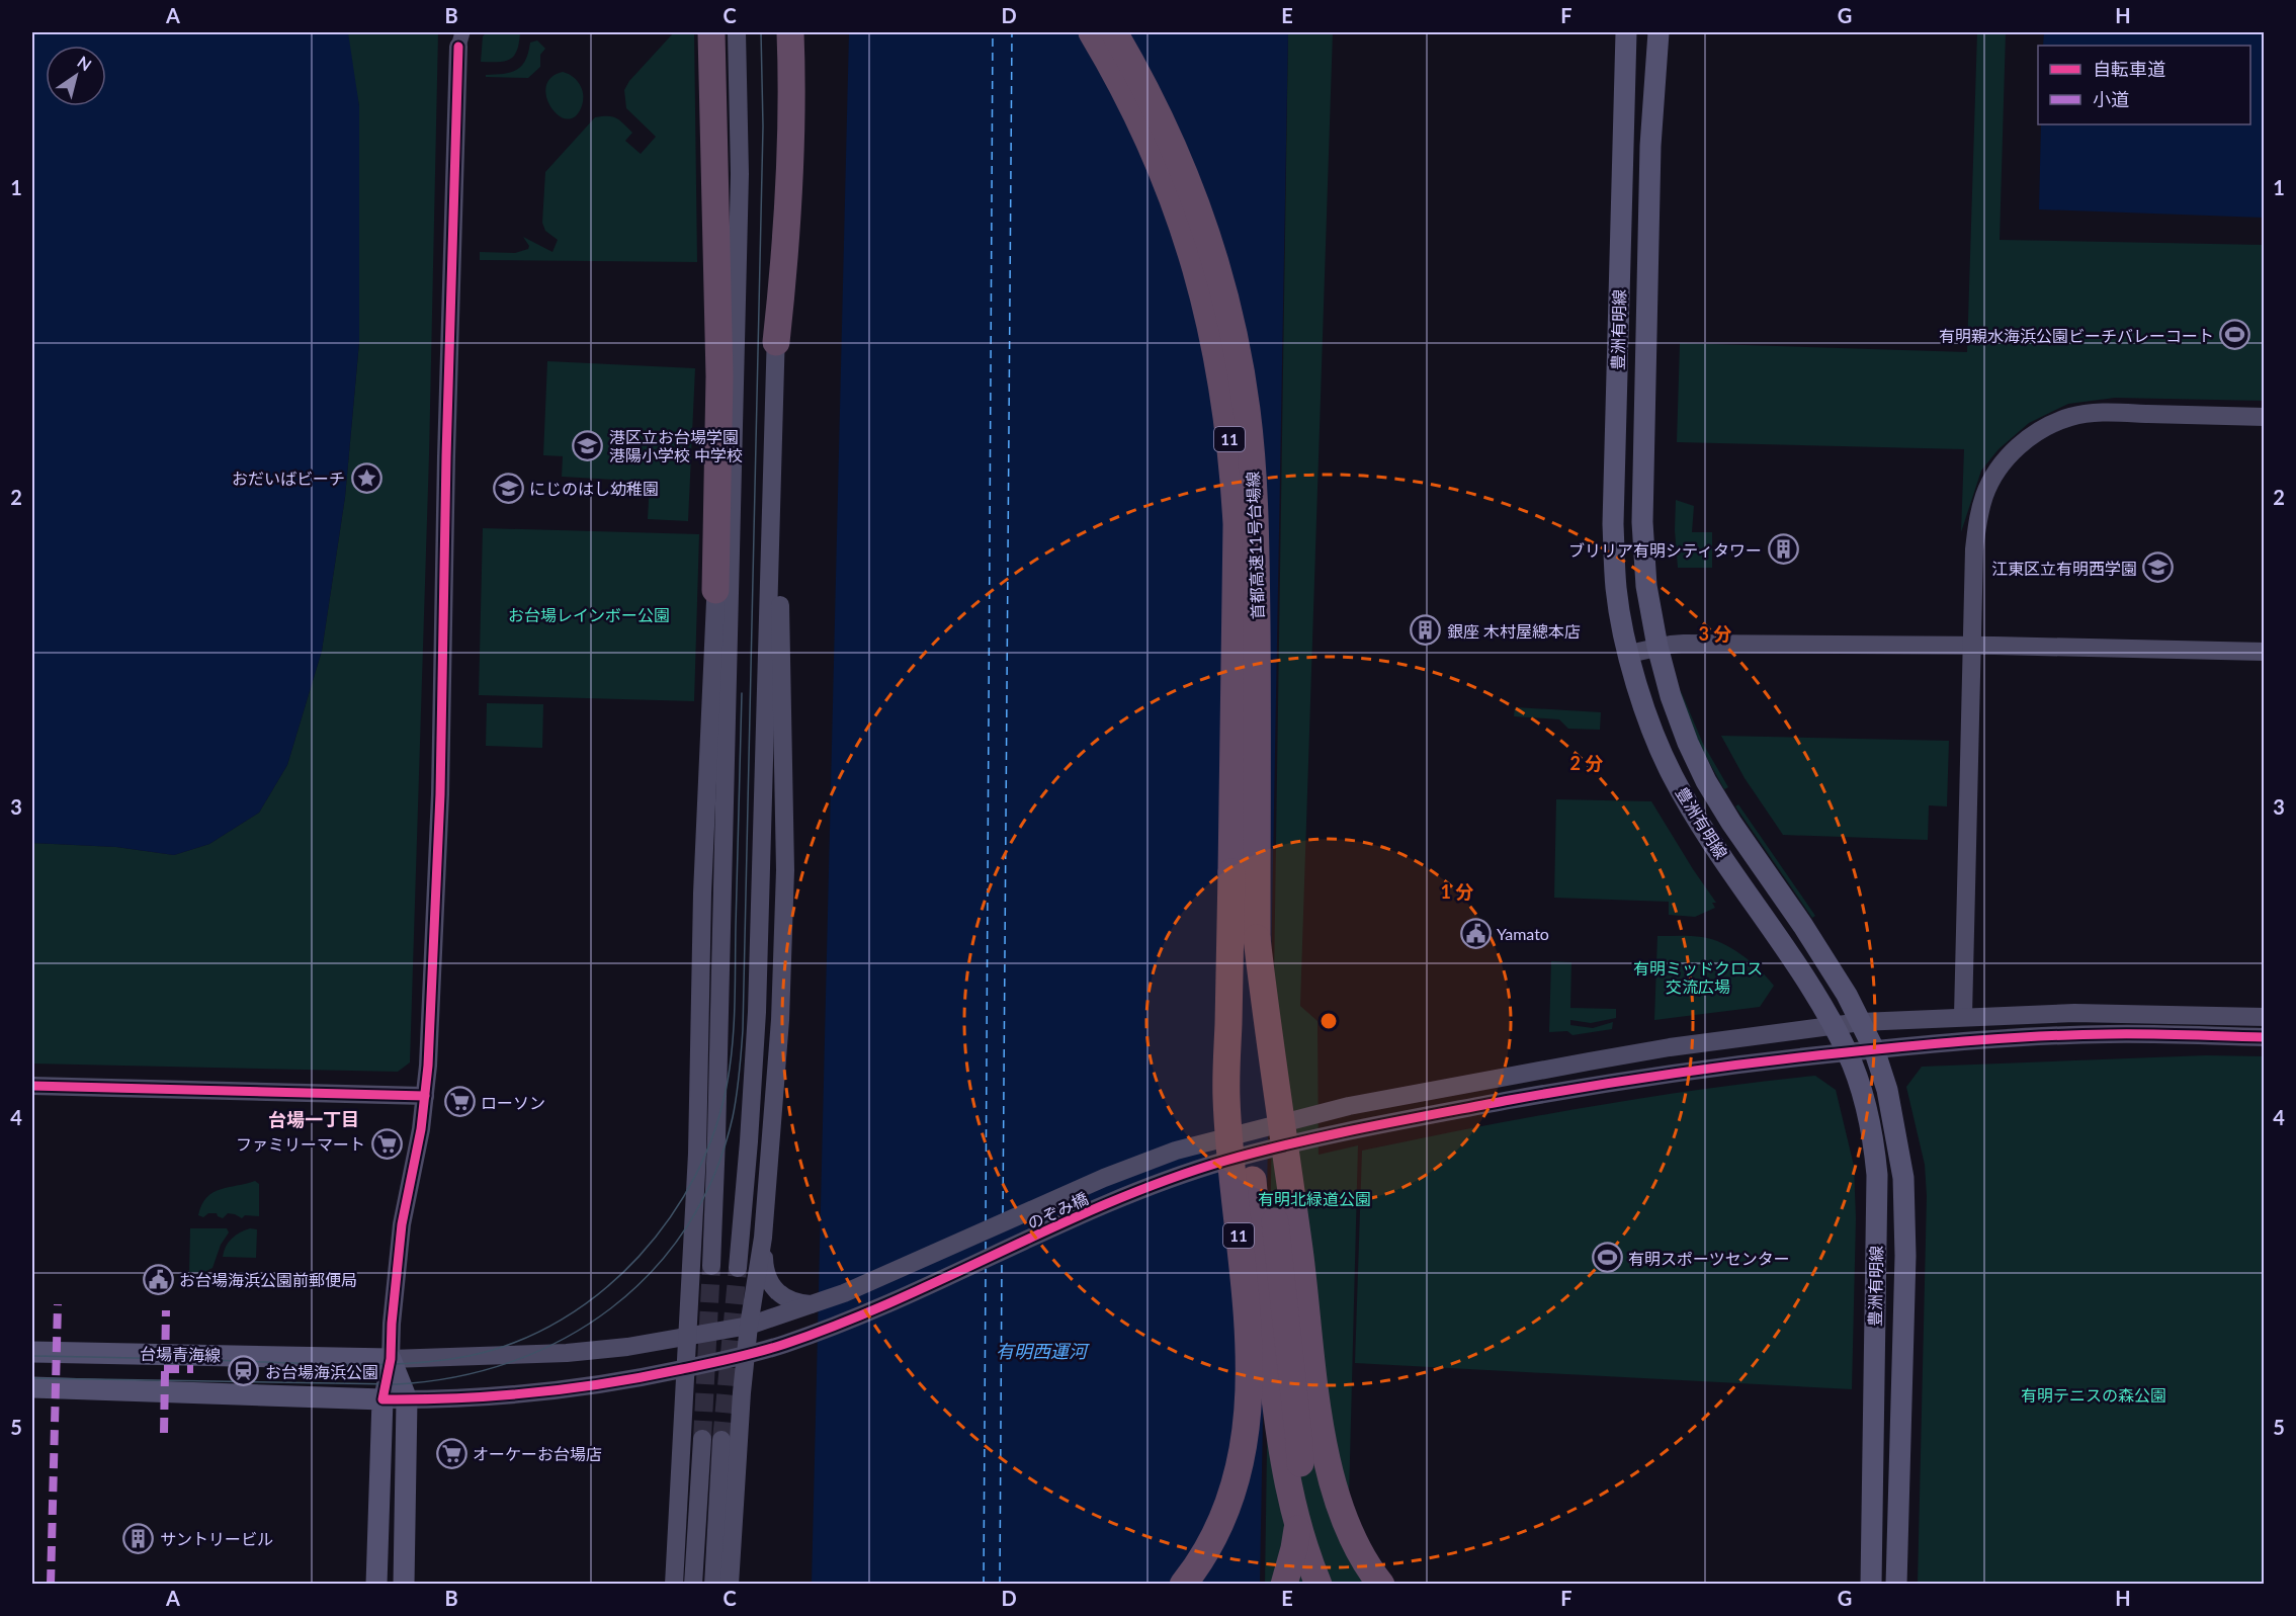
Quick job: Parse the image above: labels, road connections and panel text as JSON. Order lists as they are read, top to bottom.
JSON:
{
  "streets": {
    "highway": ["11", "首都高速11号台場線"],
    "main road": ["豊洲有明線", "台場青海線"],
    "street": ["のぞみ橋"]
  },
  "crossings": [
    ["豊洲有明線", "のぞみ橋"],
    ["11", "首都高速11号台場線"],
    ["のぞみ橋", "台場青海線"]
  ],
  "districts": ["台場一丁目"],
  "water": ["有明西運河"],
  "parks": [
    "お台場レインボー公園",
    "有明ミッドクロス 交流広場",
    "有明北緑道公園",
    "有明テニスの森公園"
  ],
  "places": {
    "sports": ["有明親水海浜公園ビーチバレーコート", "有明スポーツセンター"],
    "school or university": ["港区立お台場学園 港陽小学校 中学校", "にじのはし幼稚園", "江東区立有明西学園"],
    "place": ["おだいばビーチ"],
    "building": ["ブリリア有明シティタワー", "銀座 木村屋總本店", "サントリービル"],
    "public building": ["Yamato", "お台場海浜公園前郵便局"],
    "supermarket": ["ローソン", "ファミリーマート", "オーケーお台場店"],
    "station": ["お台場海浜公園"]
  },
  "legend": ["自転車道", "小道"],
  "north": "top right",
  "grid": {
    "columns": [
      "A",
      "B",
      "C",
      "D",
      "E",
      "F",
      "G",
      "H"
    ],
    "rows": [
      "1",
      "2",
      "3",
      "4",
      "5"
    ]
  },
  "rings": ["3 分", "2 分", "1 分"]
}
